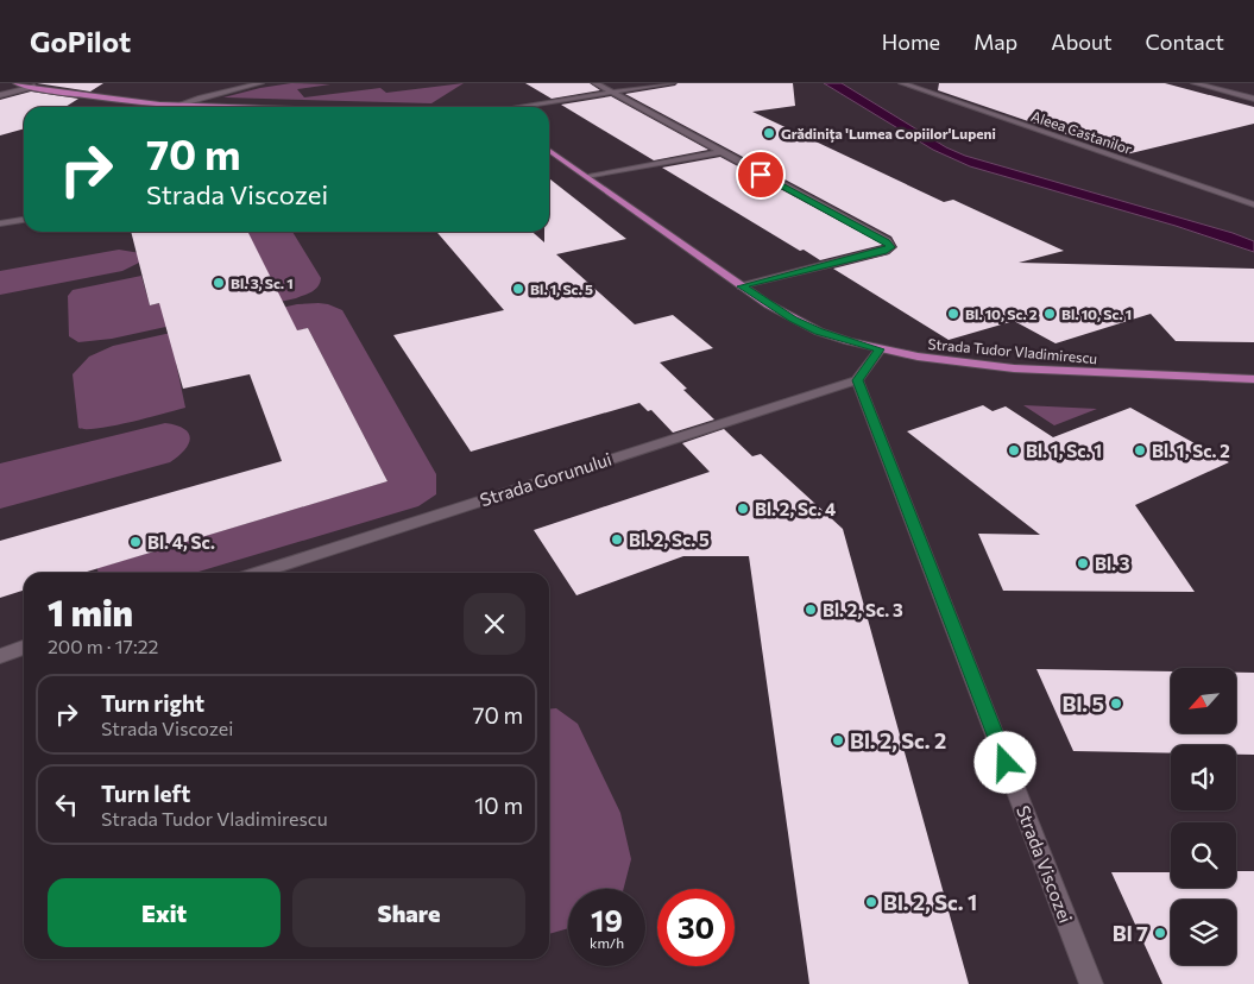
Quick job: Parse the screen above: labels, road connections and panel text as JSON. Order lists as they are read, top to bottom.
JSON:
{
  "streets": {
    "main road": ["Strada Tudor Vladimirescu"],
    "street": ["Aleea Castanilor", "Strada Gorunului", "Strada Viscozei"]
  },
  "crossings": [
    ["Strada Gorunului", "Strada Viscozei"]
  ],
  "places": [
    "Grădinița 'Lumea Copiilor'Lupeni",
    "Bl. 3, Sc. 1",
    "Bl. 1, Sc. 5",
    "Bl. 10, Sc. 2",
    "Bl. 10, Sc. 1",
    "Bl. 1, Sc. 1",
    "Bl. 1, Sc. 2",
    "Bl. 2, Sc. 4",
    "Bl. 2, Sc. 5",
    "Bl. 4, Sc.",
    "Bl. 3",
    "Bl. 2, Sc. 3",
    "Bl. 5",
    "Bl. 2, Sc. 2",
    "Bl. 2, Sc. 1",
    "Bl 7"
  ],
  "north": "bottom left",
  "page": {
    "header": "GoPilot",
    "nav": [
      "Home",
      "Map",
      "About",
      "Contact"
    ],
    "turn": ["70 m", "Strada Viscozei"],
    "heading": ["1 min", "200 m · 17:22"],
    "list": [
      {
        "name": "Turn right",
        "note": "Strada Viscozei",
        "value": "70 m"
      },
      {
        "name": "Turn left",
        "note": "Strada Tudor Vladimirescu",
        "value": "10 m"
      }
    ],
    "buttons": ["Exit", "Share"],
    "speed": "19 km/h",
    "limit": "30"
  }
}
